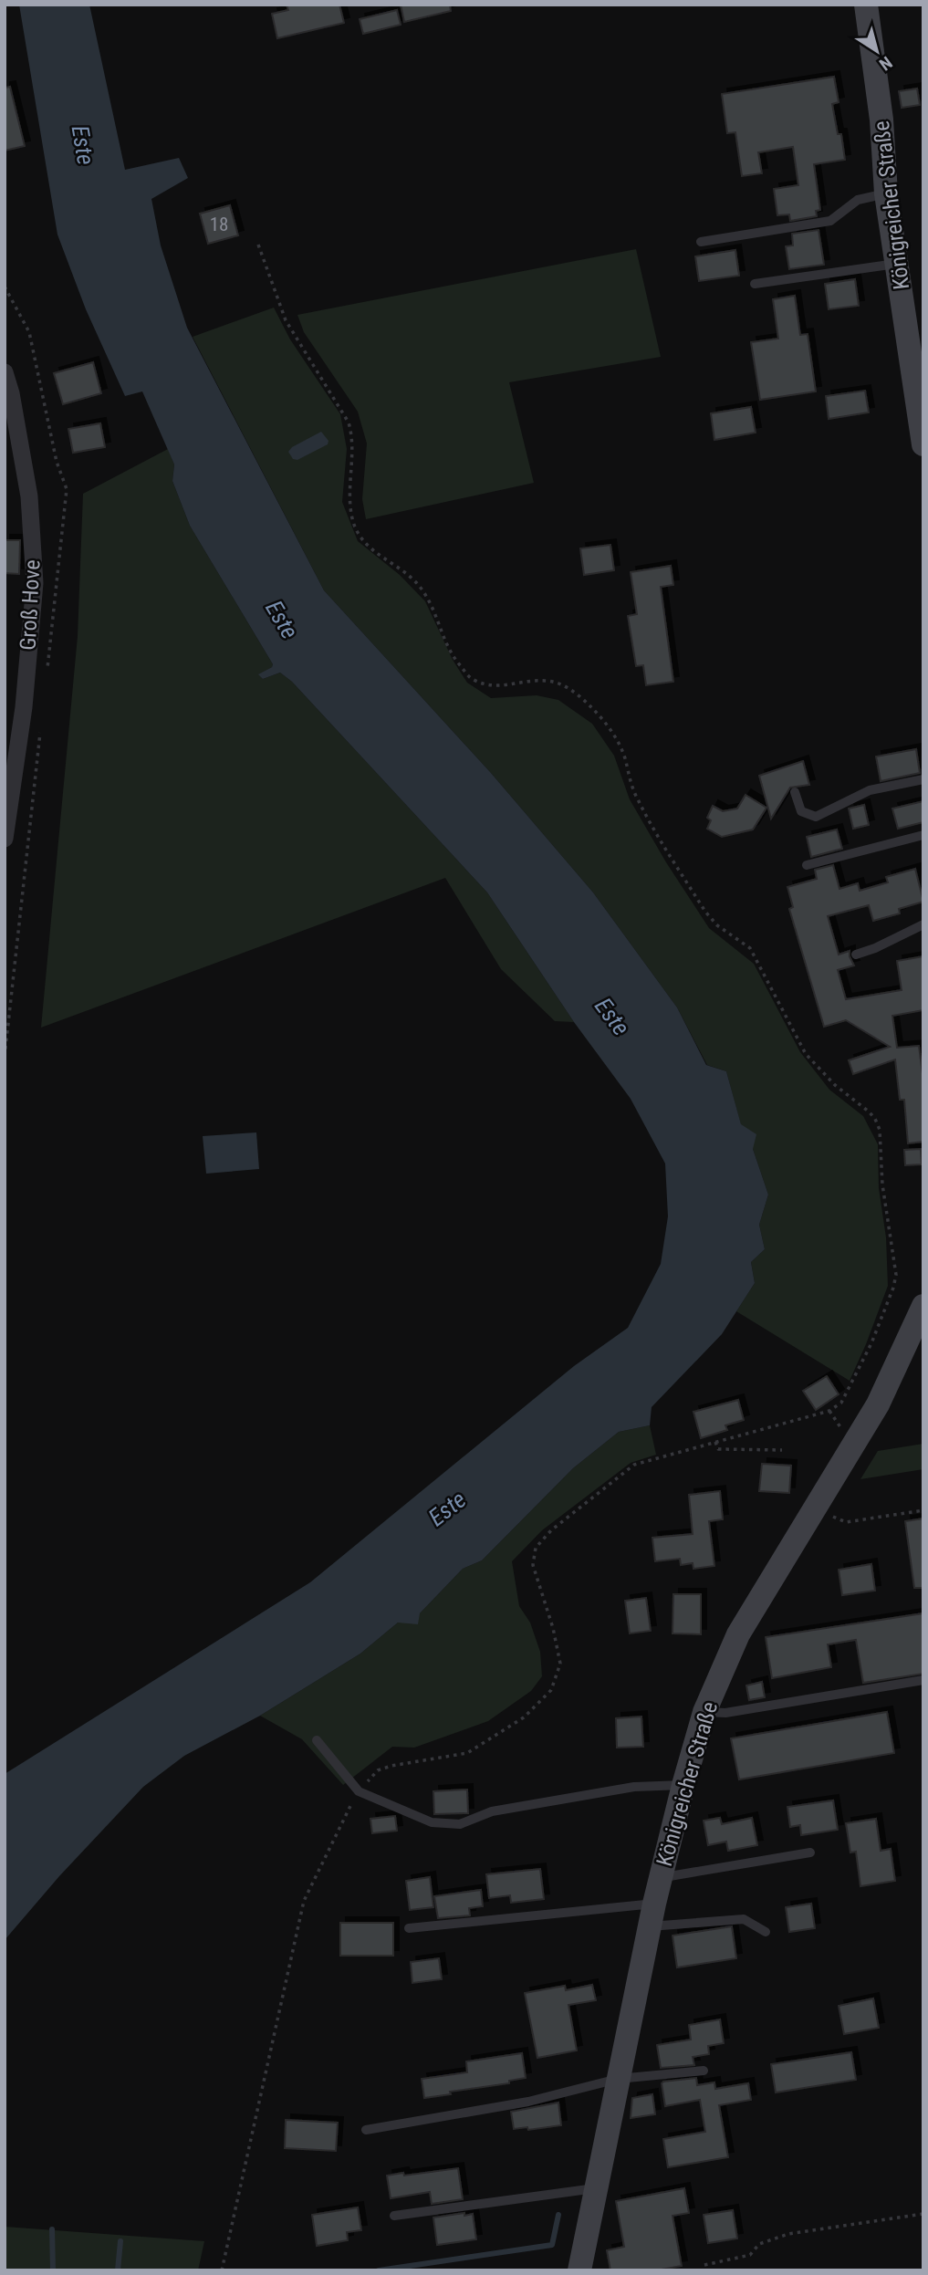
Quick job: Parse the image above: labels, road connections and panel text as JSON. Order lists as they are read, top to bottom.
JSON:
{
  "streets": {
    "street": ["Königreicher Straße", "Groß Hove"]
  },
  "water": ["Este"],
  "house_numbers": ["18"],
  "north": "bottom right"
}
